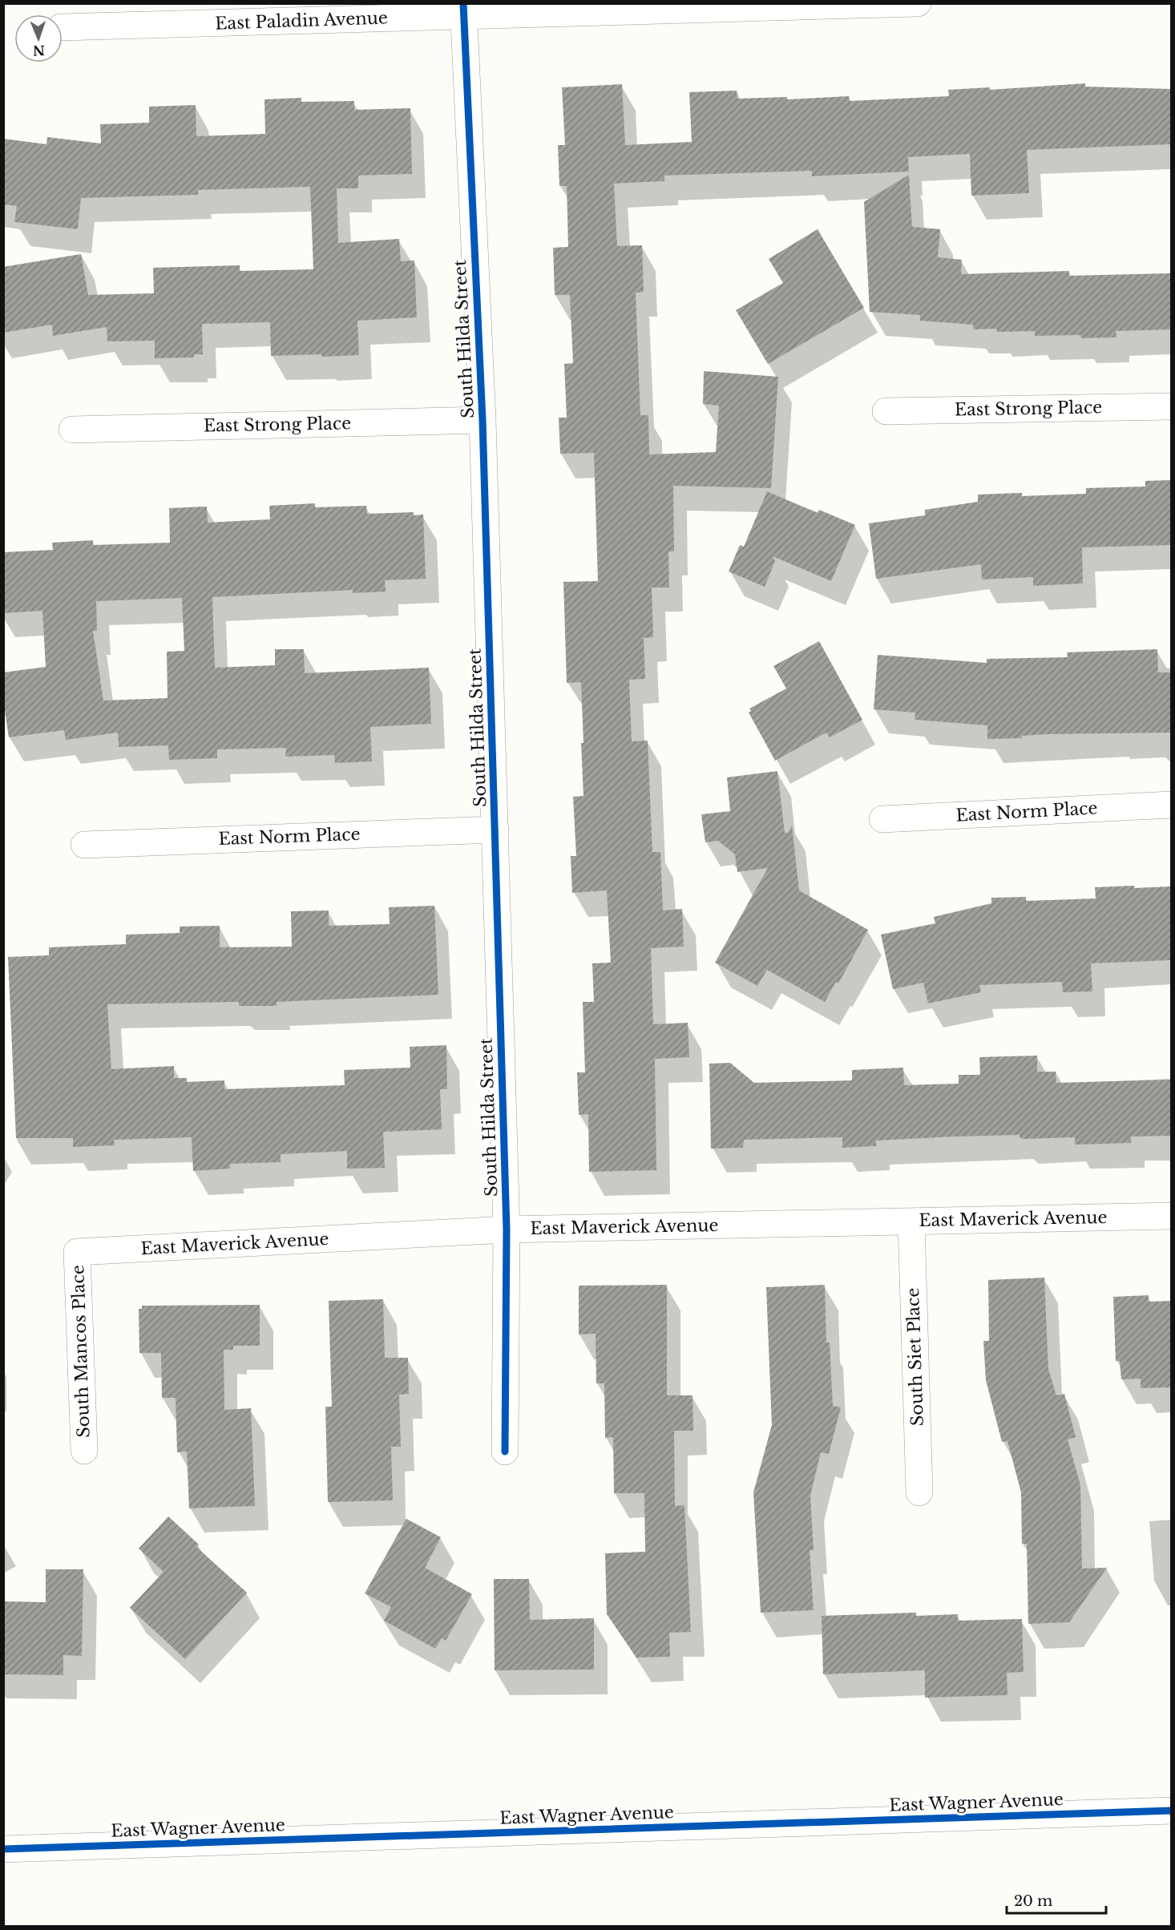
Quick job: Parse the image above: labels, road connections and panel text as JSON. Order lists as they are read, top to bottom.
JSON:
{
  "streets": {
    "street": [
      "East Paladin Avenue",
      "South Hilda Street",
      "East Strong Place",
      "East Norm Place",
      "East Maverick Avenue",
      "South Mancos Place",
      "South Siet Place",
      "East Wagner Avenue"
    ]
  },
  "crossings": [
    ["East Paladin Avenue", "South Hilda Street"],
    ["South Hilda Street", "East Strong Place"],
    ["South Hilda Street", "East Norm Place"],
    ["South Hilda Street", "East Maverick Avenue"],
    ["East Maverick Avenue", "South Mancos Place"],
    ["East Maverick Avenue", "South Siet Place"]
  ],
  "scale_bar": "20 m",
  "north": "bottom"
}
